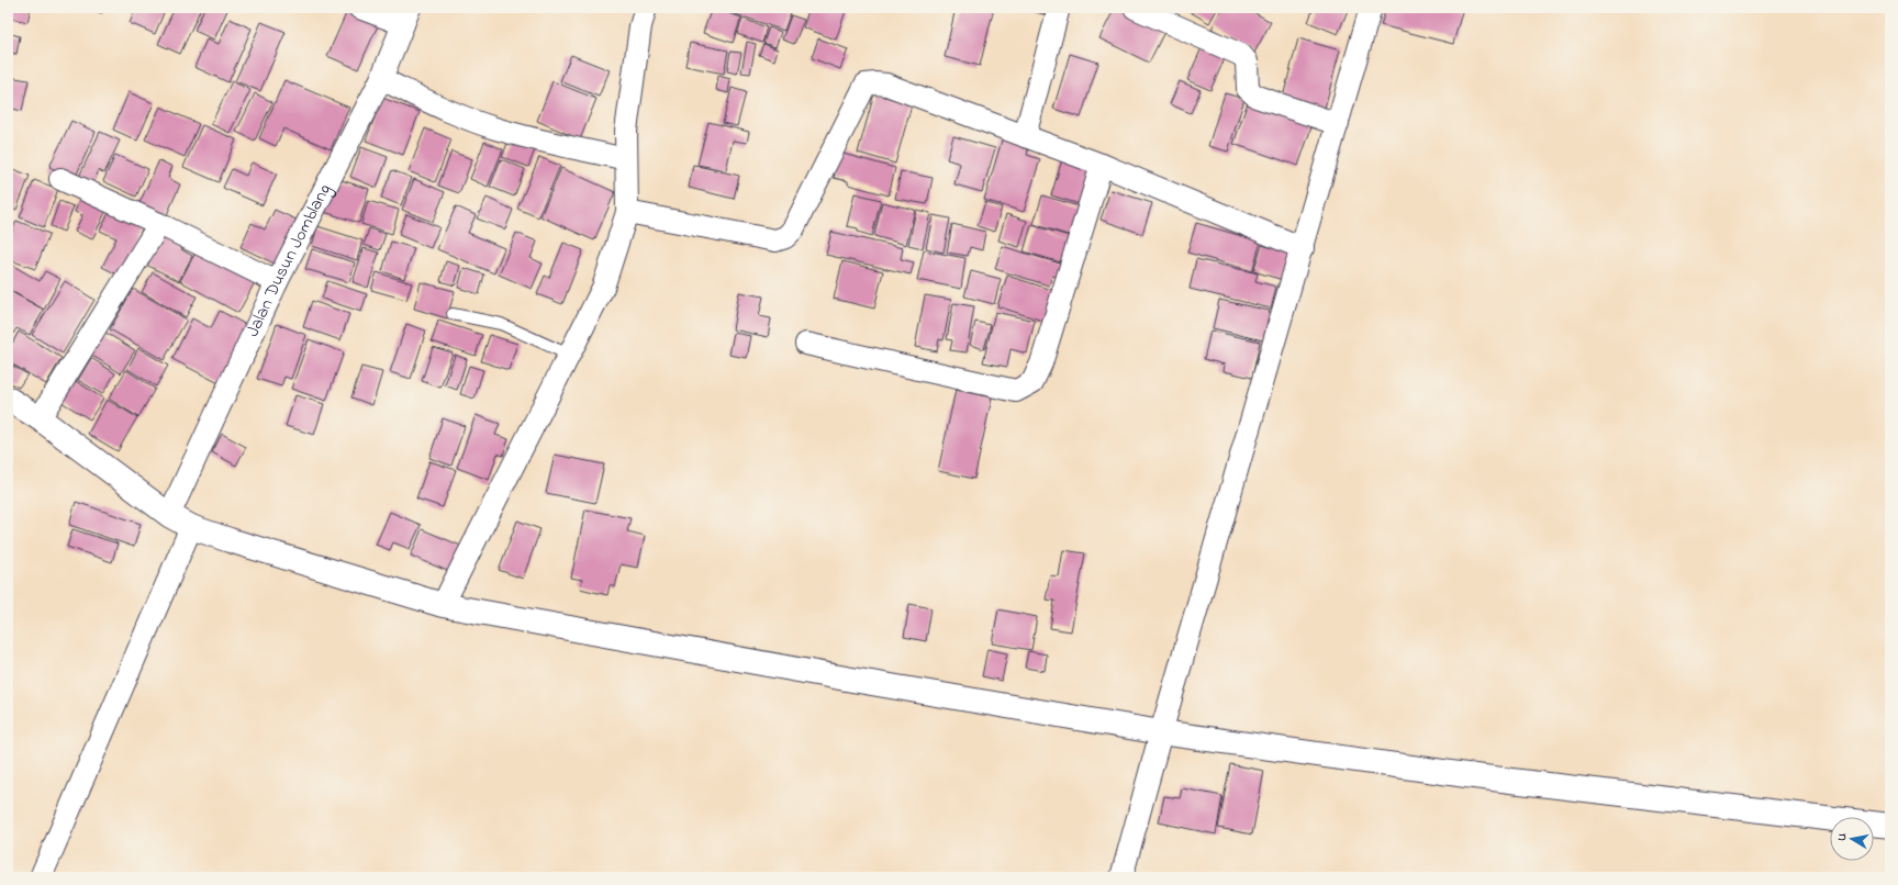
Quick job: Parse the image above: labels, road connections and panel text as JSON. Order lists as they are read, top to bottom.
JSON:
{
  "streets": {
    "street": ["Jalan Dusun Jomblang"]
  },
  "north": "left"
}
